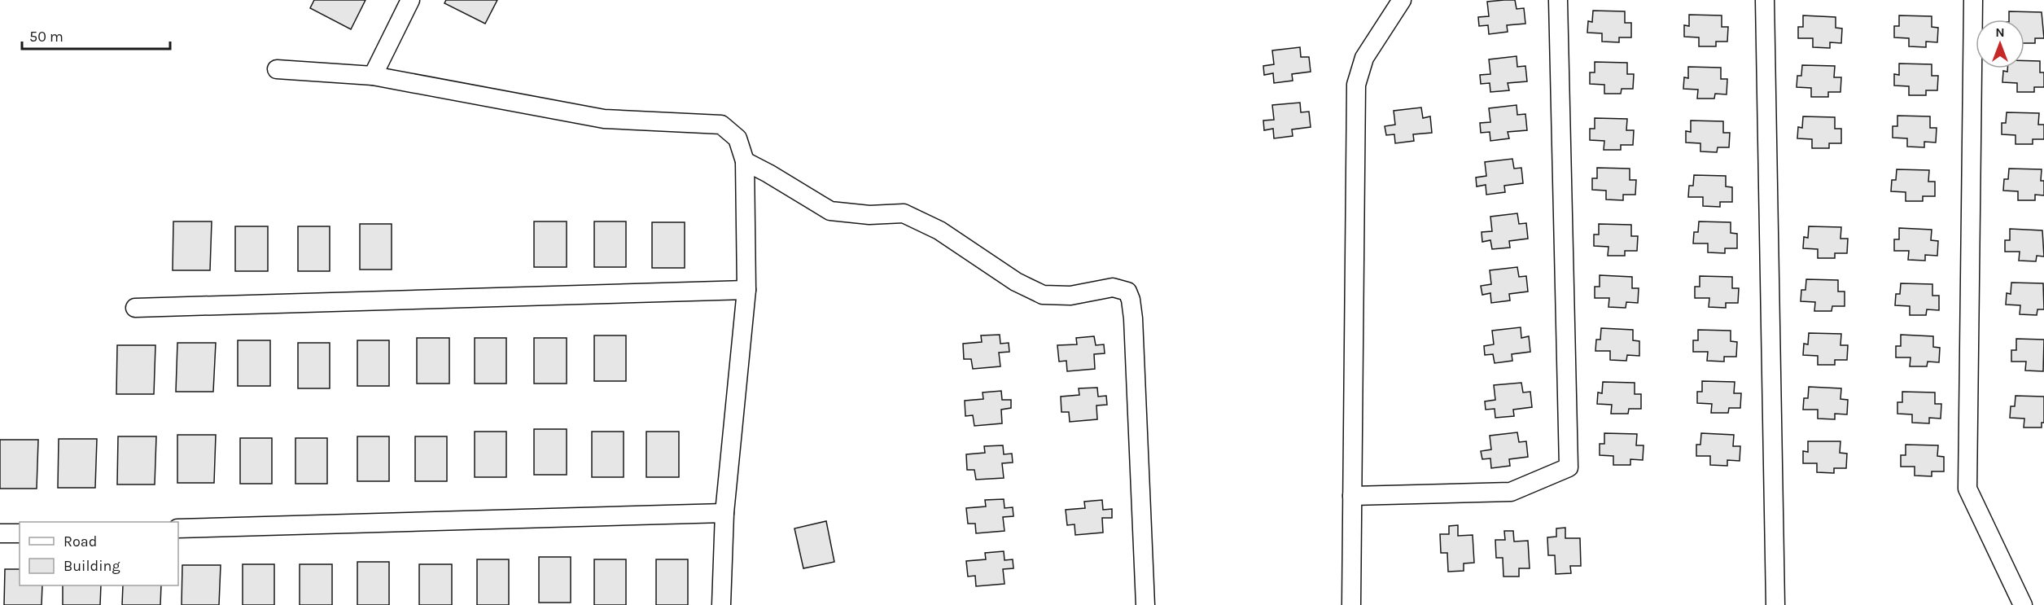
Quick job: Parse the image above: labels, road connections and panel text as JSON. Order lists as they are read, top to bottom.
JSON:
{
  "legend": ["Road", "Building"],
  "scale_bar": "50 m",
  "north": "top"
}
